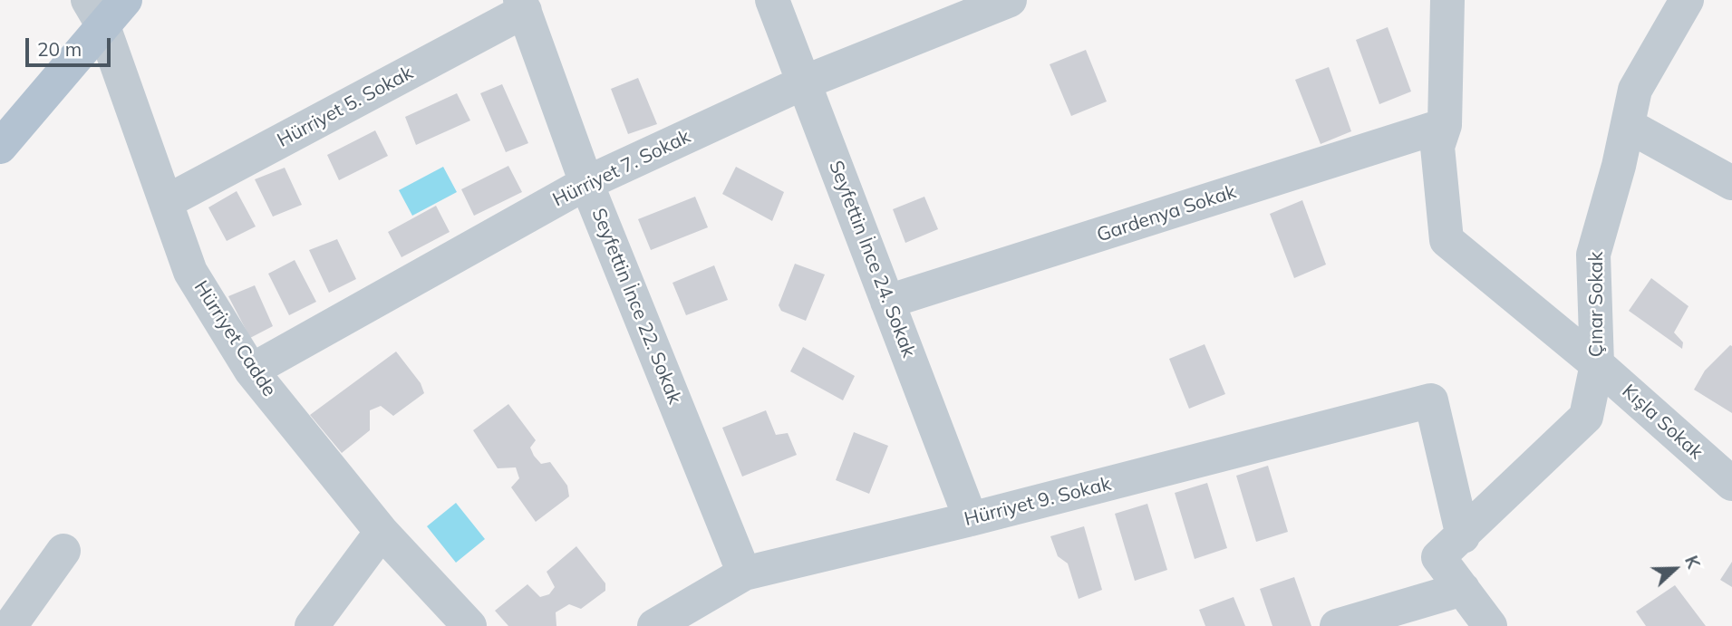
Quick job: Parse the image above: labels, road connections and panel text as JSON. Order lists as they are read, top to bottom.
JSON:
{
  "streets": {
    "street": [
      "Hürriyet 5. Sokak",
      "Hürriyet 7. Sokak",
      "Gardenya Sokak",
      "Seyfettin İnce 24. Sokak",
      "Çınar Sokak",
      "Seyfettin İnce 22. Sokak",
      "Hürriyet Cadde",
      "Kışla Sokak",
      "Hürriyet 9. Sokak"
    ]
  },
  "crossings": [
    ["Hürriyet 5. Sokak", "Seyfettin İnce 22. Sokak"],
    ["Hürriyet 5. Sokak", "Hürriyet Cadde"],
    ["Hürriyet 7. Sokak", "Seyfettin İnce 24. Sokak"],
    ["Hürriyet 7. Sokak", "Seyfettin İnce 22. Sokak"],
    ["Hürriyet 7. Sokak", "Hürriyet Cadde"],
    ["Gardenya Sokak", "Seyfettin İnce 24. Sokak"],
    ["Gardenya Sokak", "Kışla Sokak"],
    ["Seyfettin İnce 24. Sokak", "Hürriyet 9. Sokak"],
    ["Çınar Sokak", "Kışla Sokak"],
    ["Çınar Sokak", "Hürriyet 9. Sokak"],
    ["Seyfettin İnce 22. Sokak", "Hürriyet 9. Sokak"]
  ],
  "scale_bar": "20 m",
  "north": "right"
}
